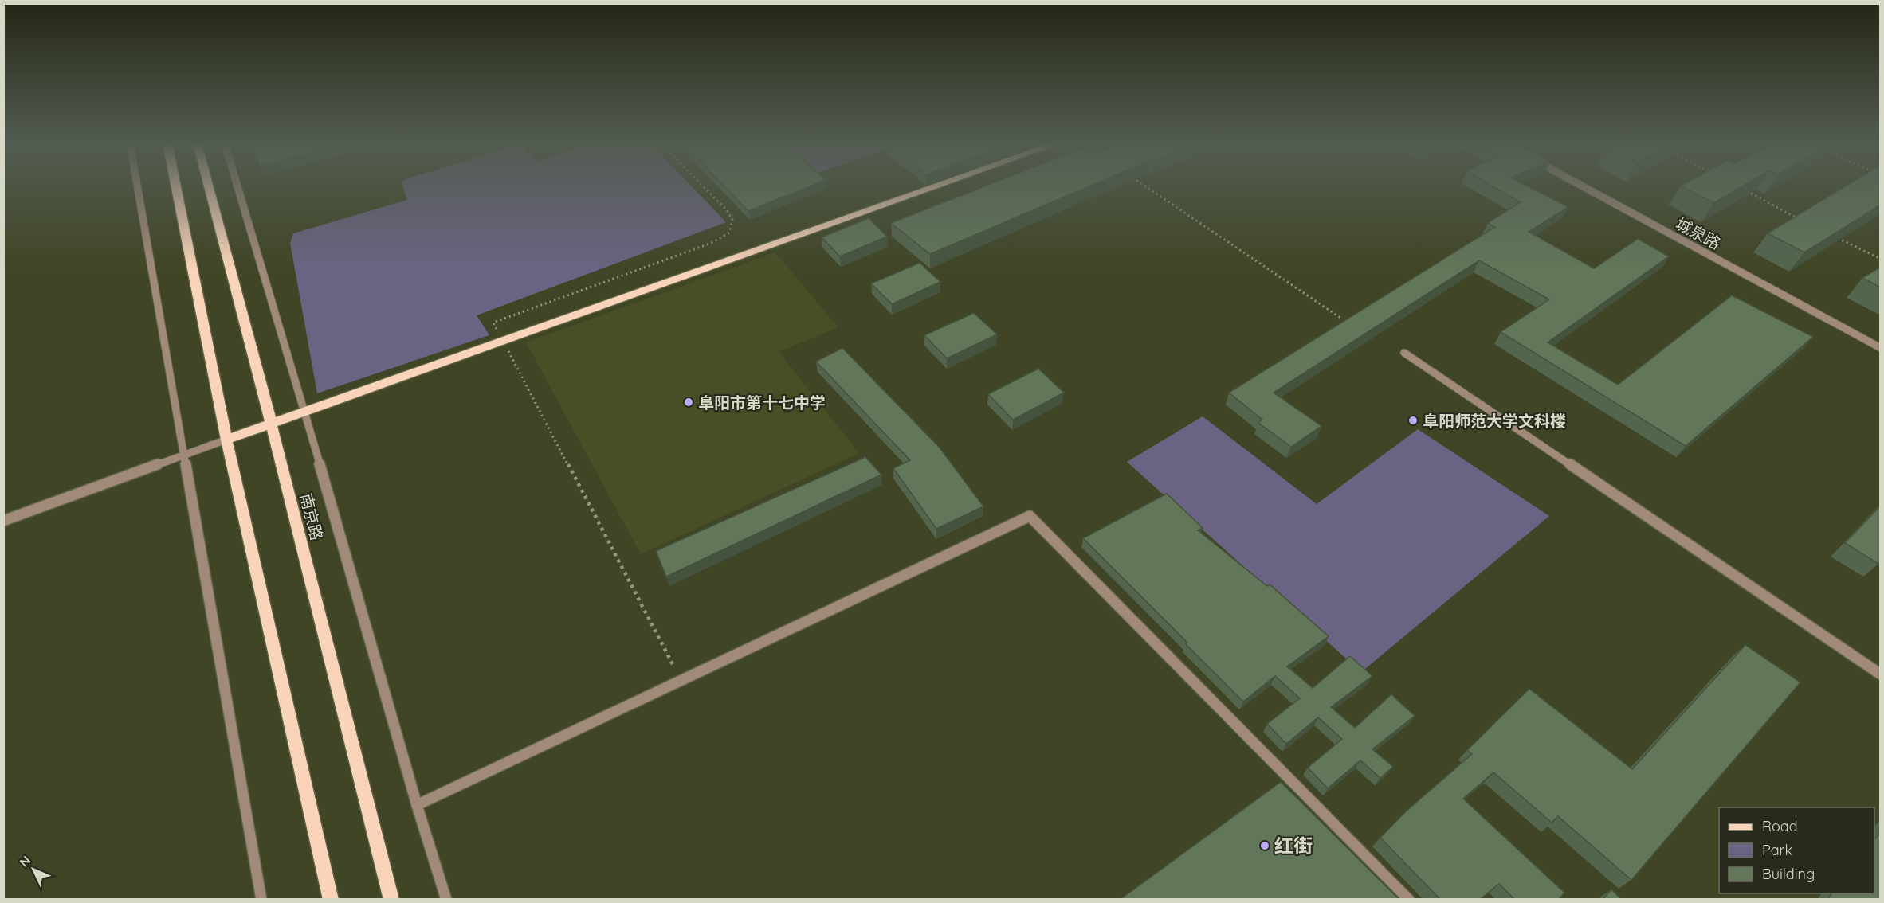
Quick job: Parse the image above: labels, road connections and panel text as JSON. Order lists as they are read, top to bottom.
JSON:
{
  "streets": {
    "main road": ["南京路"],
    "street": ["城泉路"]
  },
  "places": ["阜阳市第十七中学", "阜阳师范大学文科楼", "红街"],
  "legend": ["Road", "Park", "Building"],
  "north": "top left"
}
